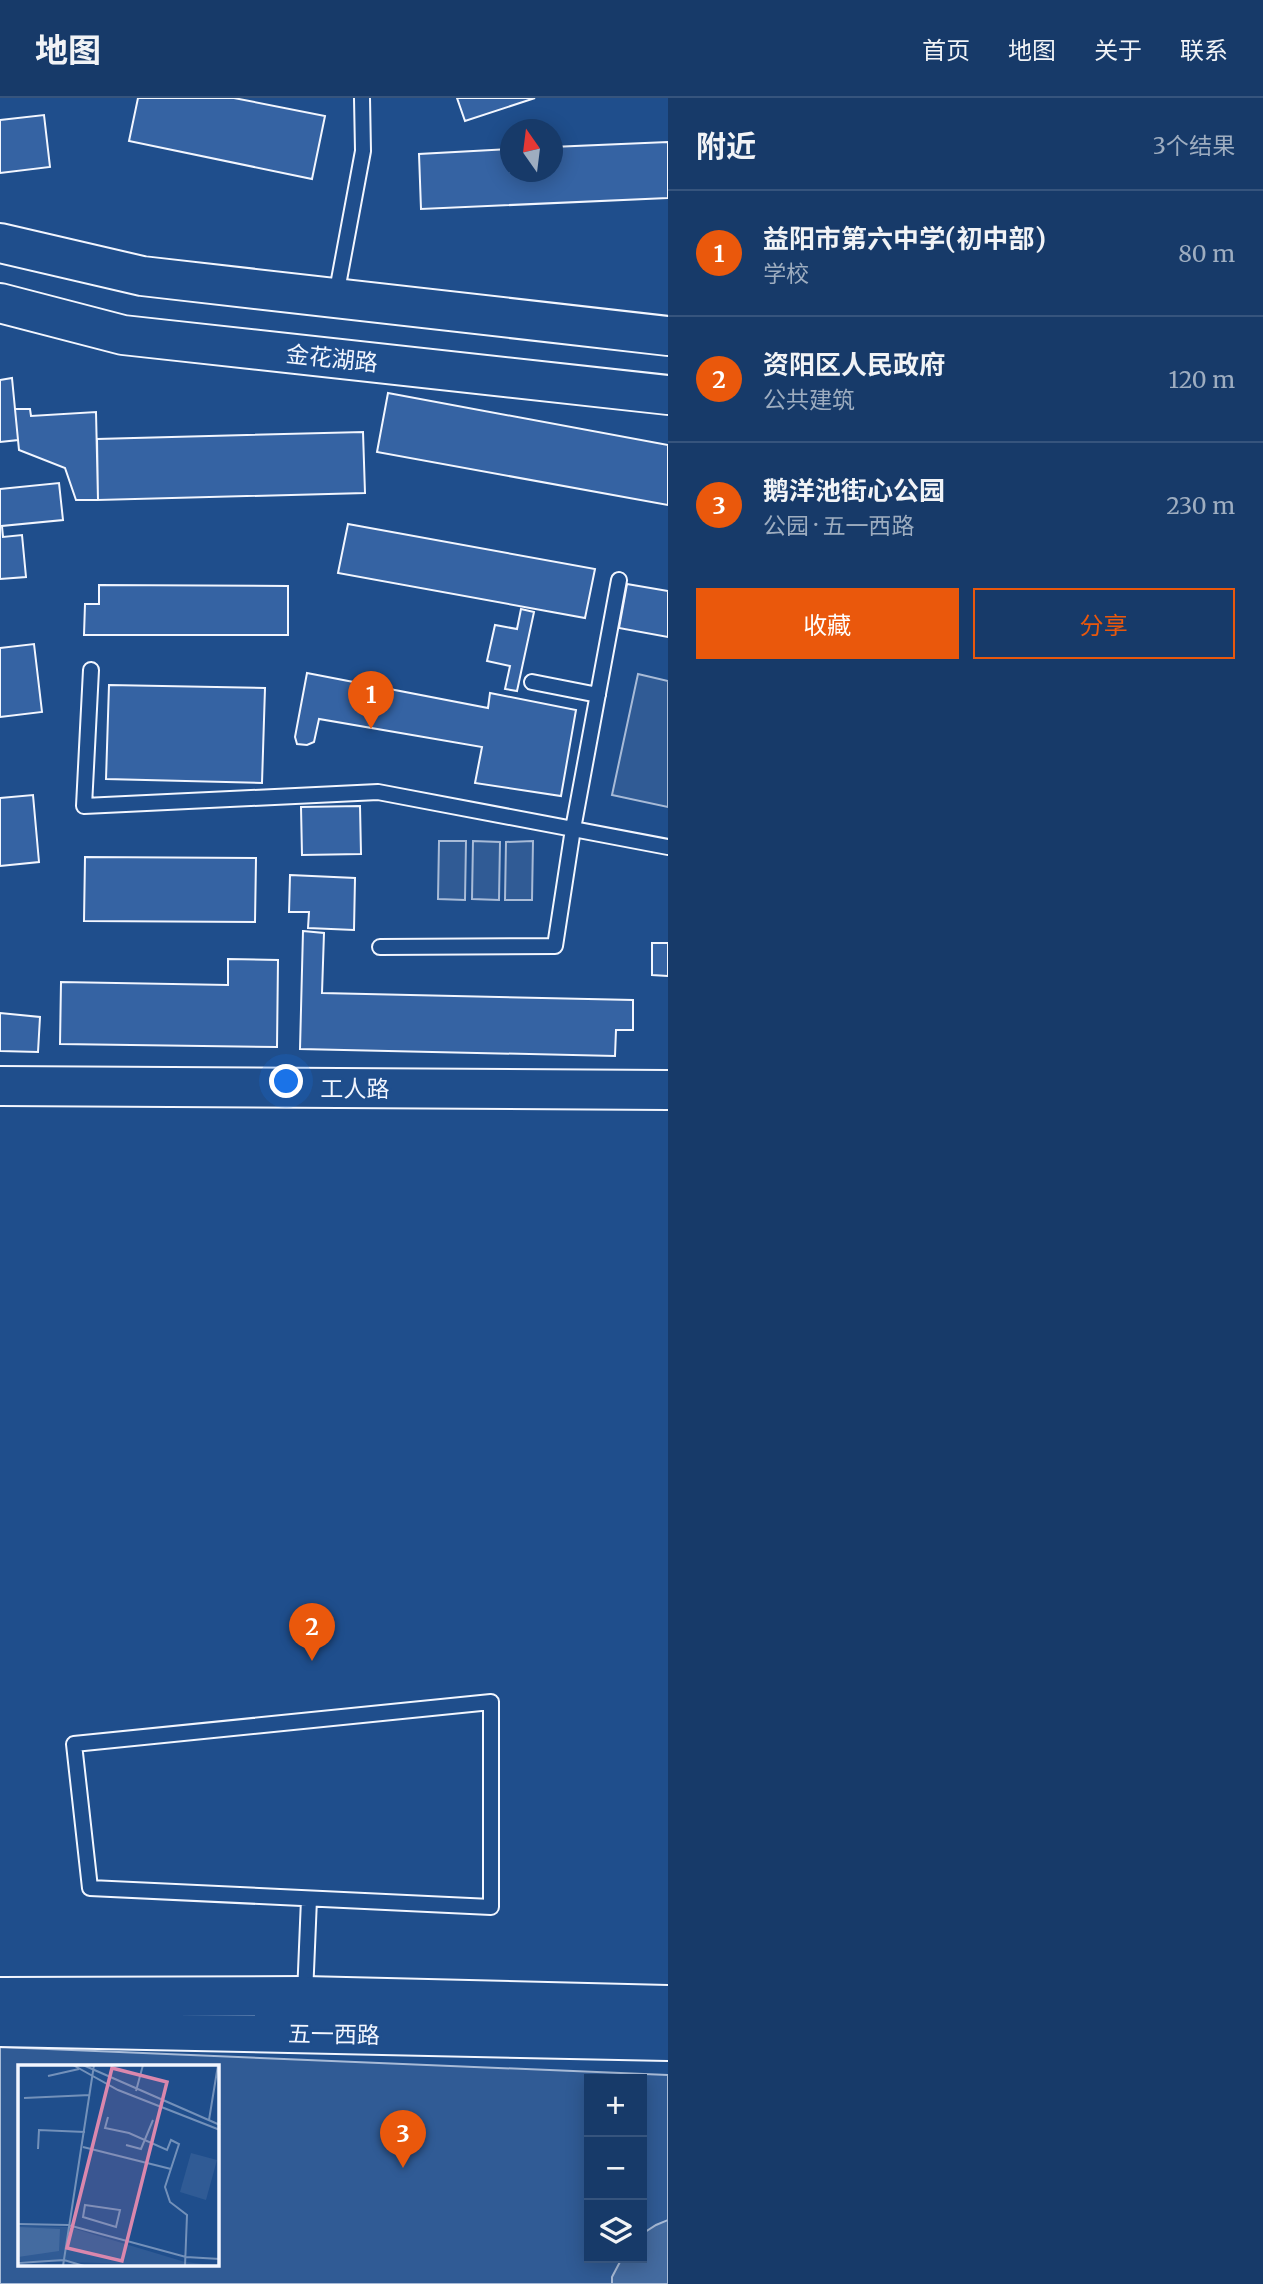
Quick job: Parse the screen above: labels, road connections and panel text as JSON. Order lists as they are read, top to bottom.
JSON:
{
  "streets": {
    "main road": ["金花湖路", "工人路", "五一西路"]
  },
  "north": "top",
  "page": {
    "header": "地图",
    "nav": [
      "首页",
      "地图",
      "关于",
      "联系"
    ],
    "heading": ["附近", "3个结果"],
    "list": [
      {
        "mark": "1",
        "name": "益阳市第六中学(初中部)",
        "note": "学校",
        "value": "80 m"
      },
      {
        "mark": "2",
        "name": "资阳区人民政府",
        "note": "公共建筑",
        "value": "120 m"
      },
      {
        "mark": "3",
        "name": "鹅洋池街心公园",
        "note": "公园 · 五一西路",
        "value": "230 m"
      }
    ],
    "buttons": ["收藏", "分享"],
    "pins": ["1", "2", "3"],
    "map_buttons": ["+", "−"]
  }
}
